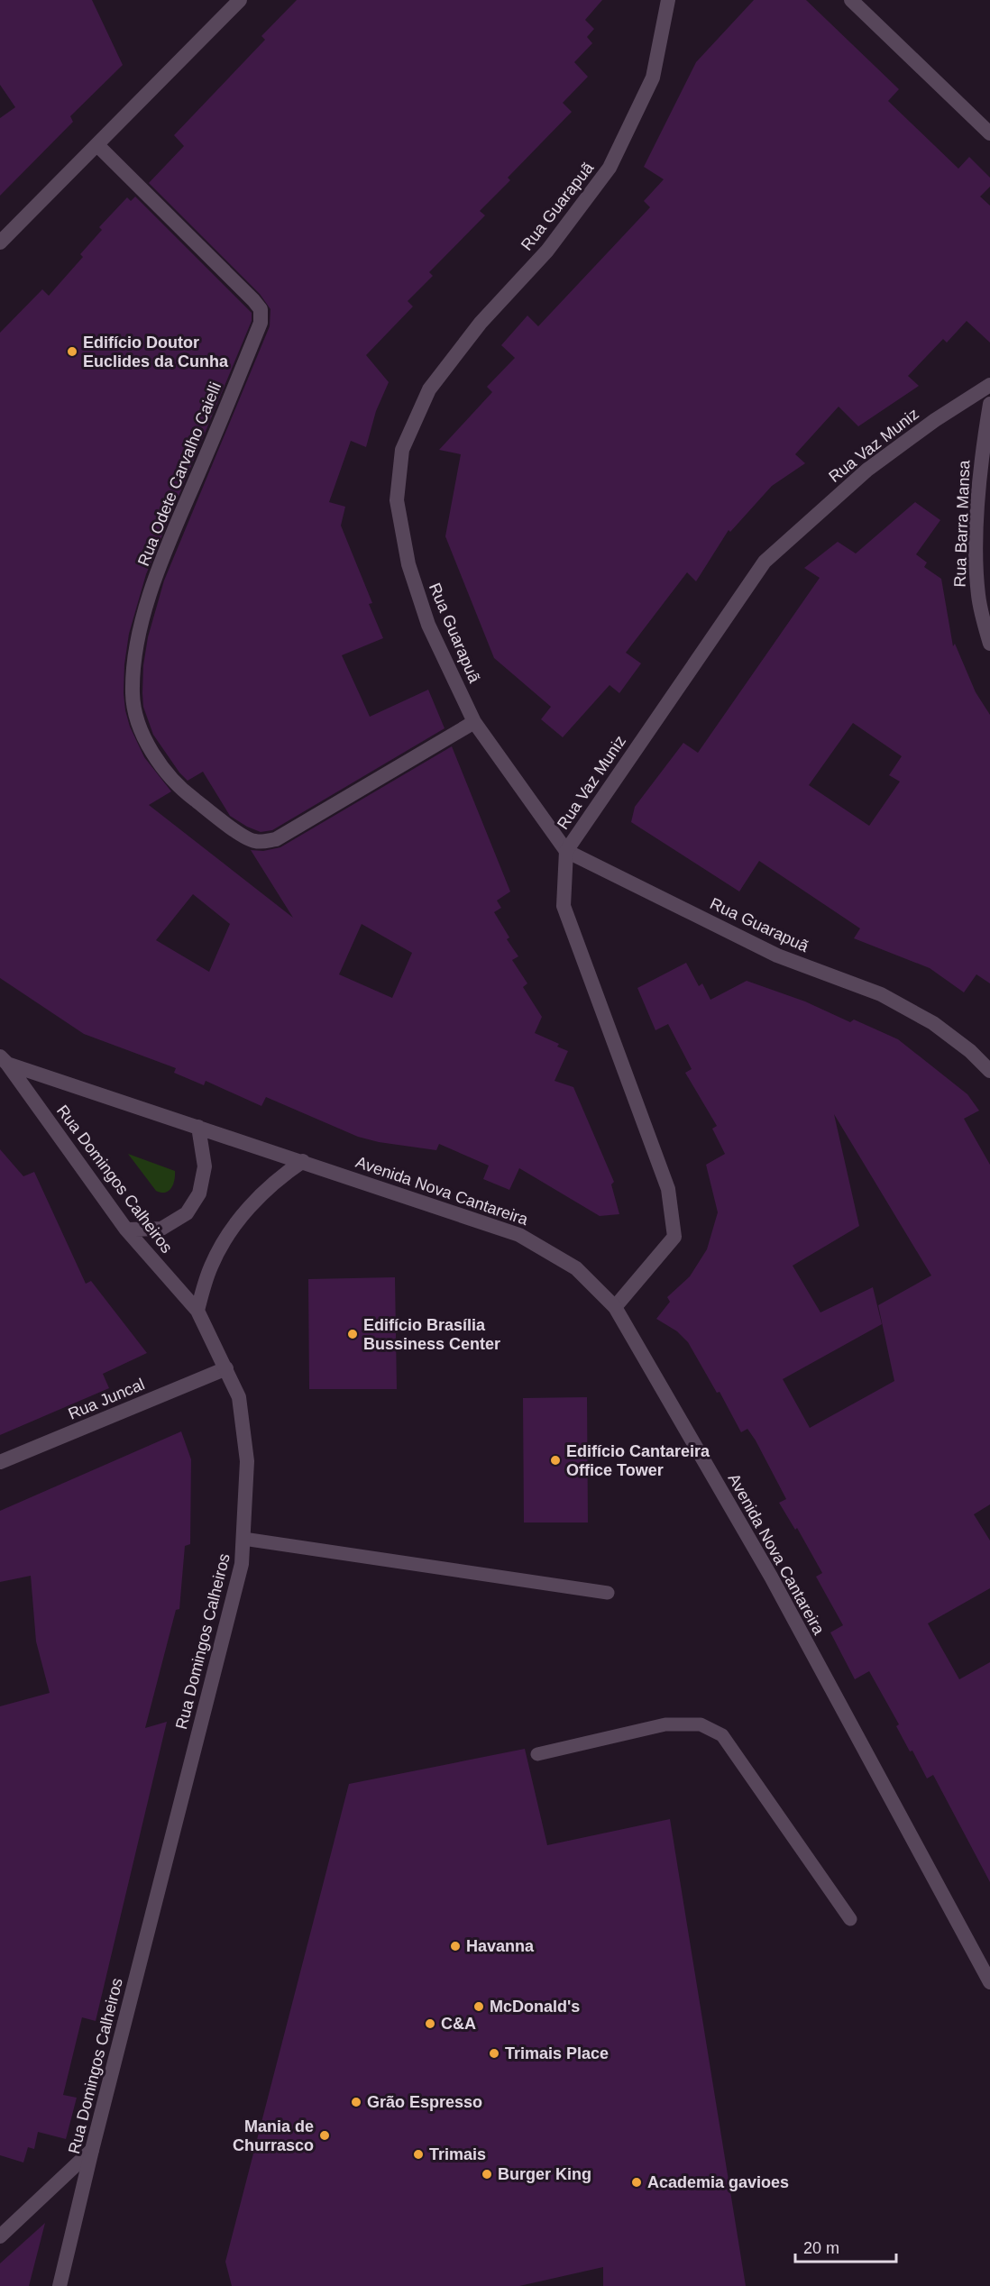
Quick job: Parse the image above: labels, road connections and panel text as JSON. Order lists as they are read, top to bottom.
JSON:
{
  "streets": {
    "street": [
      "Rua Guarapuã",
      "Rua Vaz Muniz",
      "Rua Odete Carvalho Caielli",
      "Rua Barra Mansa",
      "Rua Domingos Calheiros",
      "Avenida Nova Cantareira",
      "Rua Juncal"
    ]
  },
  "crossings": [
    ["Rua Guarapuã", "Rua Vaz Muniz"],
    ["Rua Guarapuã", "Rua Odete Carvalho Caielli"],
    ["Rua Vaz Muniz", "Avenida Nova Cantareira"],
    ["Rua Domingos Calheiros", "Avenida Nova Cantareira"],
    ["Rua Domingos Calheiros", "Rua Juncal"]
  ],
  "places": [
    "Edifício Doutor Euclides da Cunha",
    "Edifício Brasília Bussiness Center",
    "Edifício Cantareira Office Tower",
    "Havanna",
    "McDonald's",
    "C&A",
    "Trimais Place",
    "Grão Espresso",
    "Mania de Churrasco",
    "Trimais",
    "Burger King",
    "Academia gavioes"
  ],
  "scale_bar": "20 m"
}
